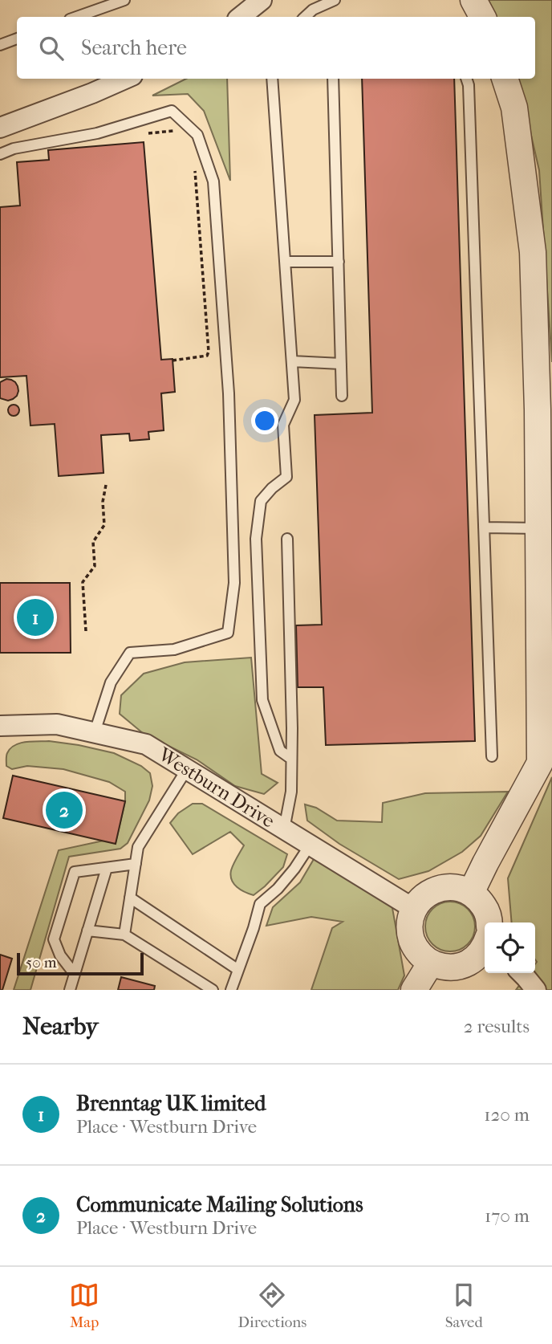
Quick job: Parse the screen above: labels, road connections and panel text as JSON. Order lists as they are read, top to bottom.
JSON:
{
  "streets": {
    "street": ["Westburn Drive"]
  },
  "scale_bar": "50 m",
  "page": {
    "search": "Search here",
    "pins": ["1", "2"],
    "scale": "50 m",
    "heading": ["Nearby", "2 results"],
    "list": [
      {
        "mark": "1",
        "name": "Brenntag UK limited",
        "note": "Place · Westburn Drive",
        "value": "120 m"
      },
      {
        "mark": "2",
        "name": "Communicate Mailing Solutions",
        "note": "Place · Westburn Drive",
        "value": "170 m"
      }
    ],
    "nav": ["Map", "Directions", "Saved"]
  }
}
